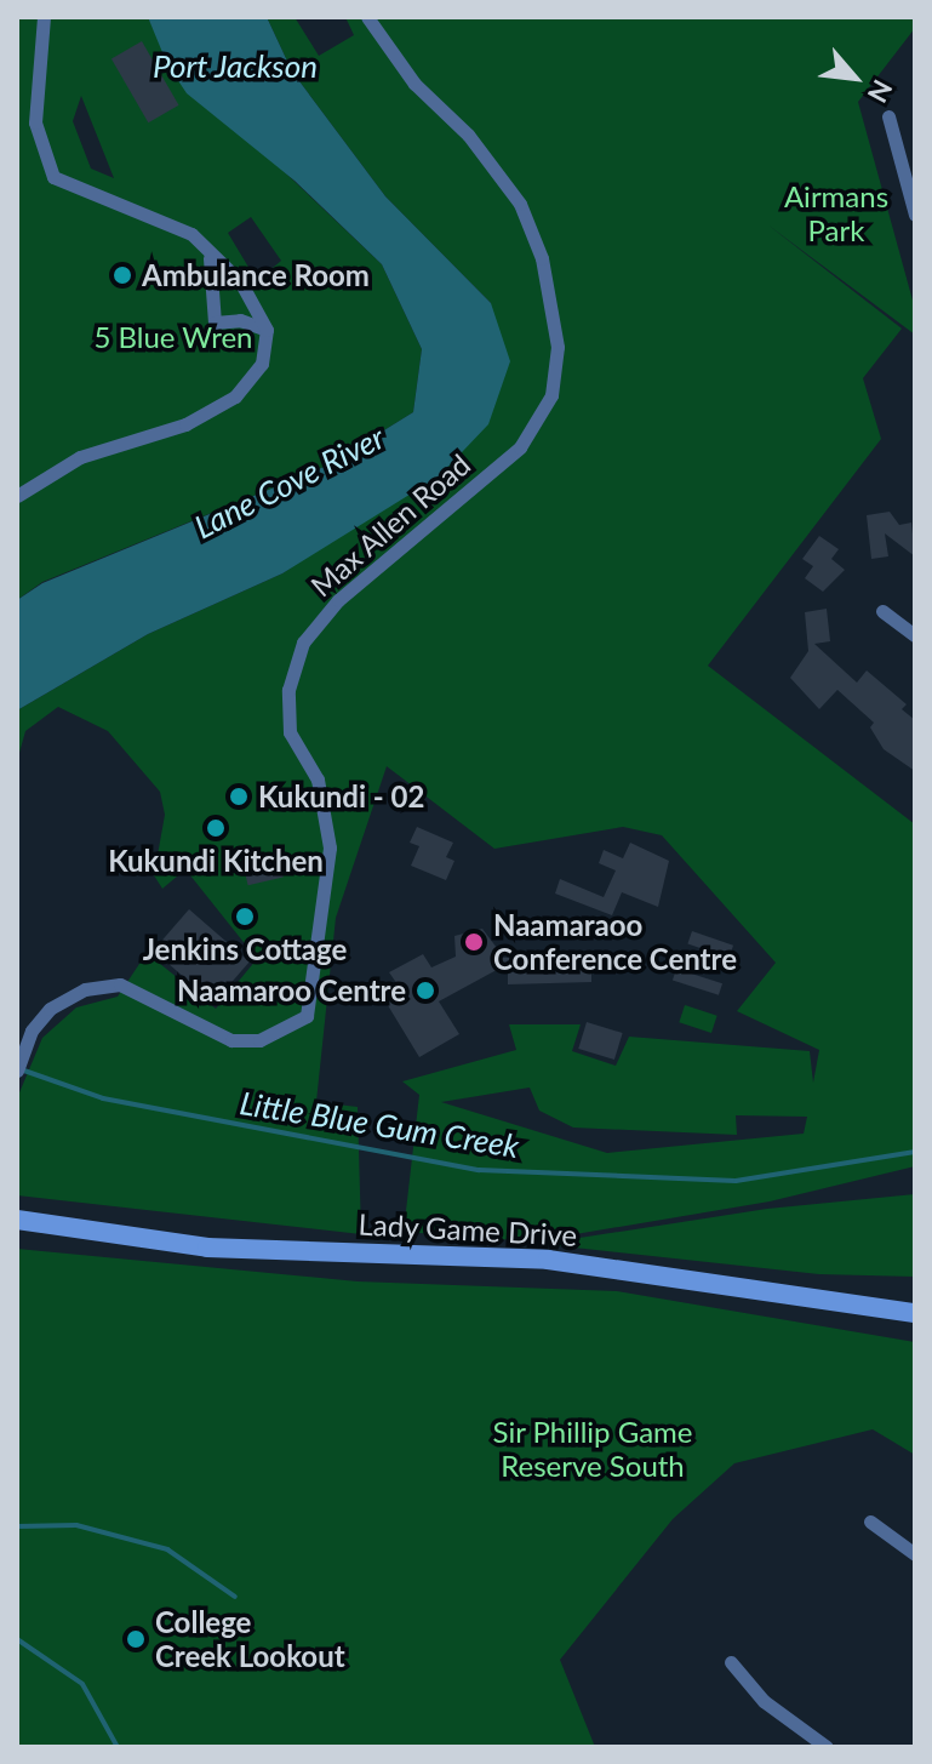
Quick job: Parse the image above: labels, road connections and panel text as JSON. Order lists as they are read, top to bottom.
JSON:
{
  "streets": {
    "main road": ["Lady Game Drive"],
    "street": ["Max Allen Road"]
  },
  "water": ["Port Jackson", "Lane Cove River", "Little Blue Gum Creek"],
  "parks": ["Airmans Park", "5 Blue Wren", "Sir Phillip Game Reserve South"],
  "places": [
    "Ambulance Room",
    "Kukundi - 02",
    "Kukundi Kitchen",
    "Jenkins Cottage",
    "Naamaraoo Conference Centre",
    "Naamaroo Centre",
    "College Creek Lookout"
  ],
  "north": "bottom right"
}
